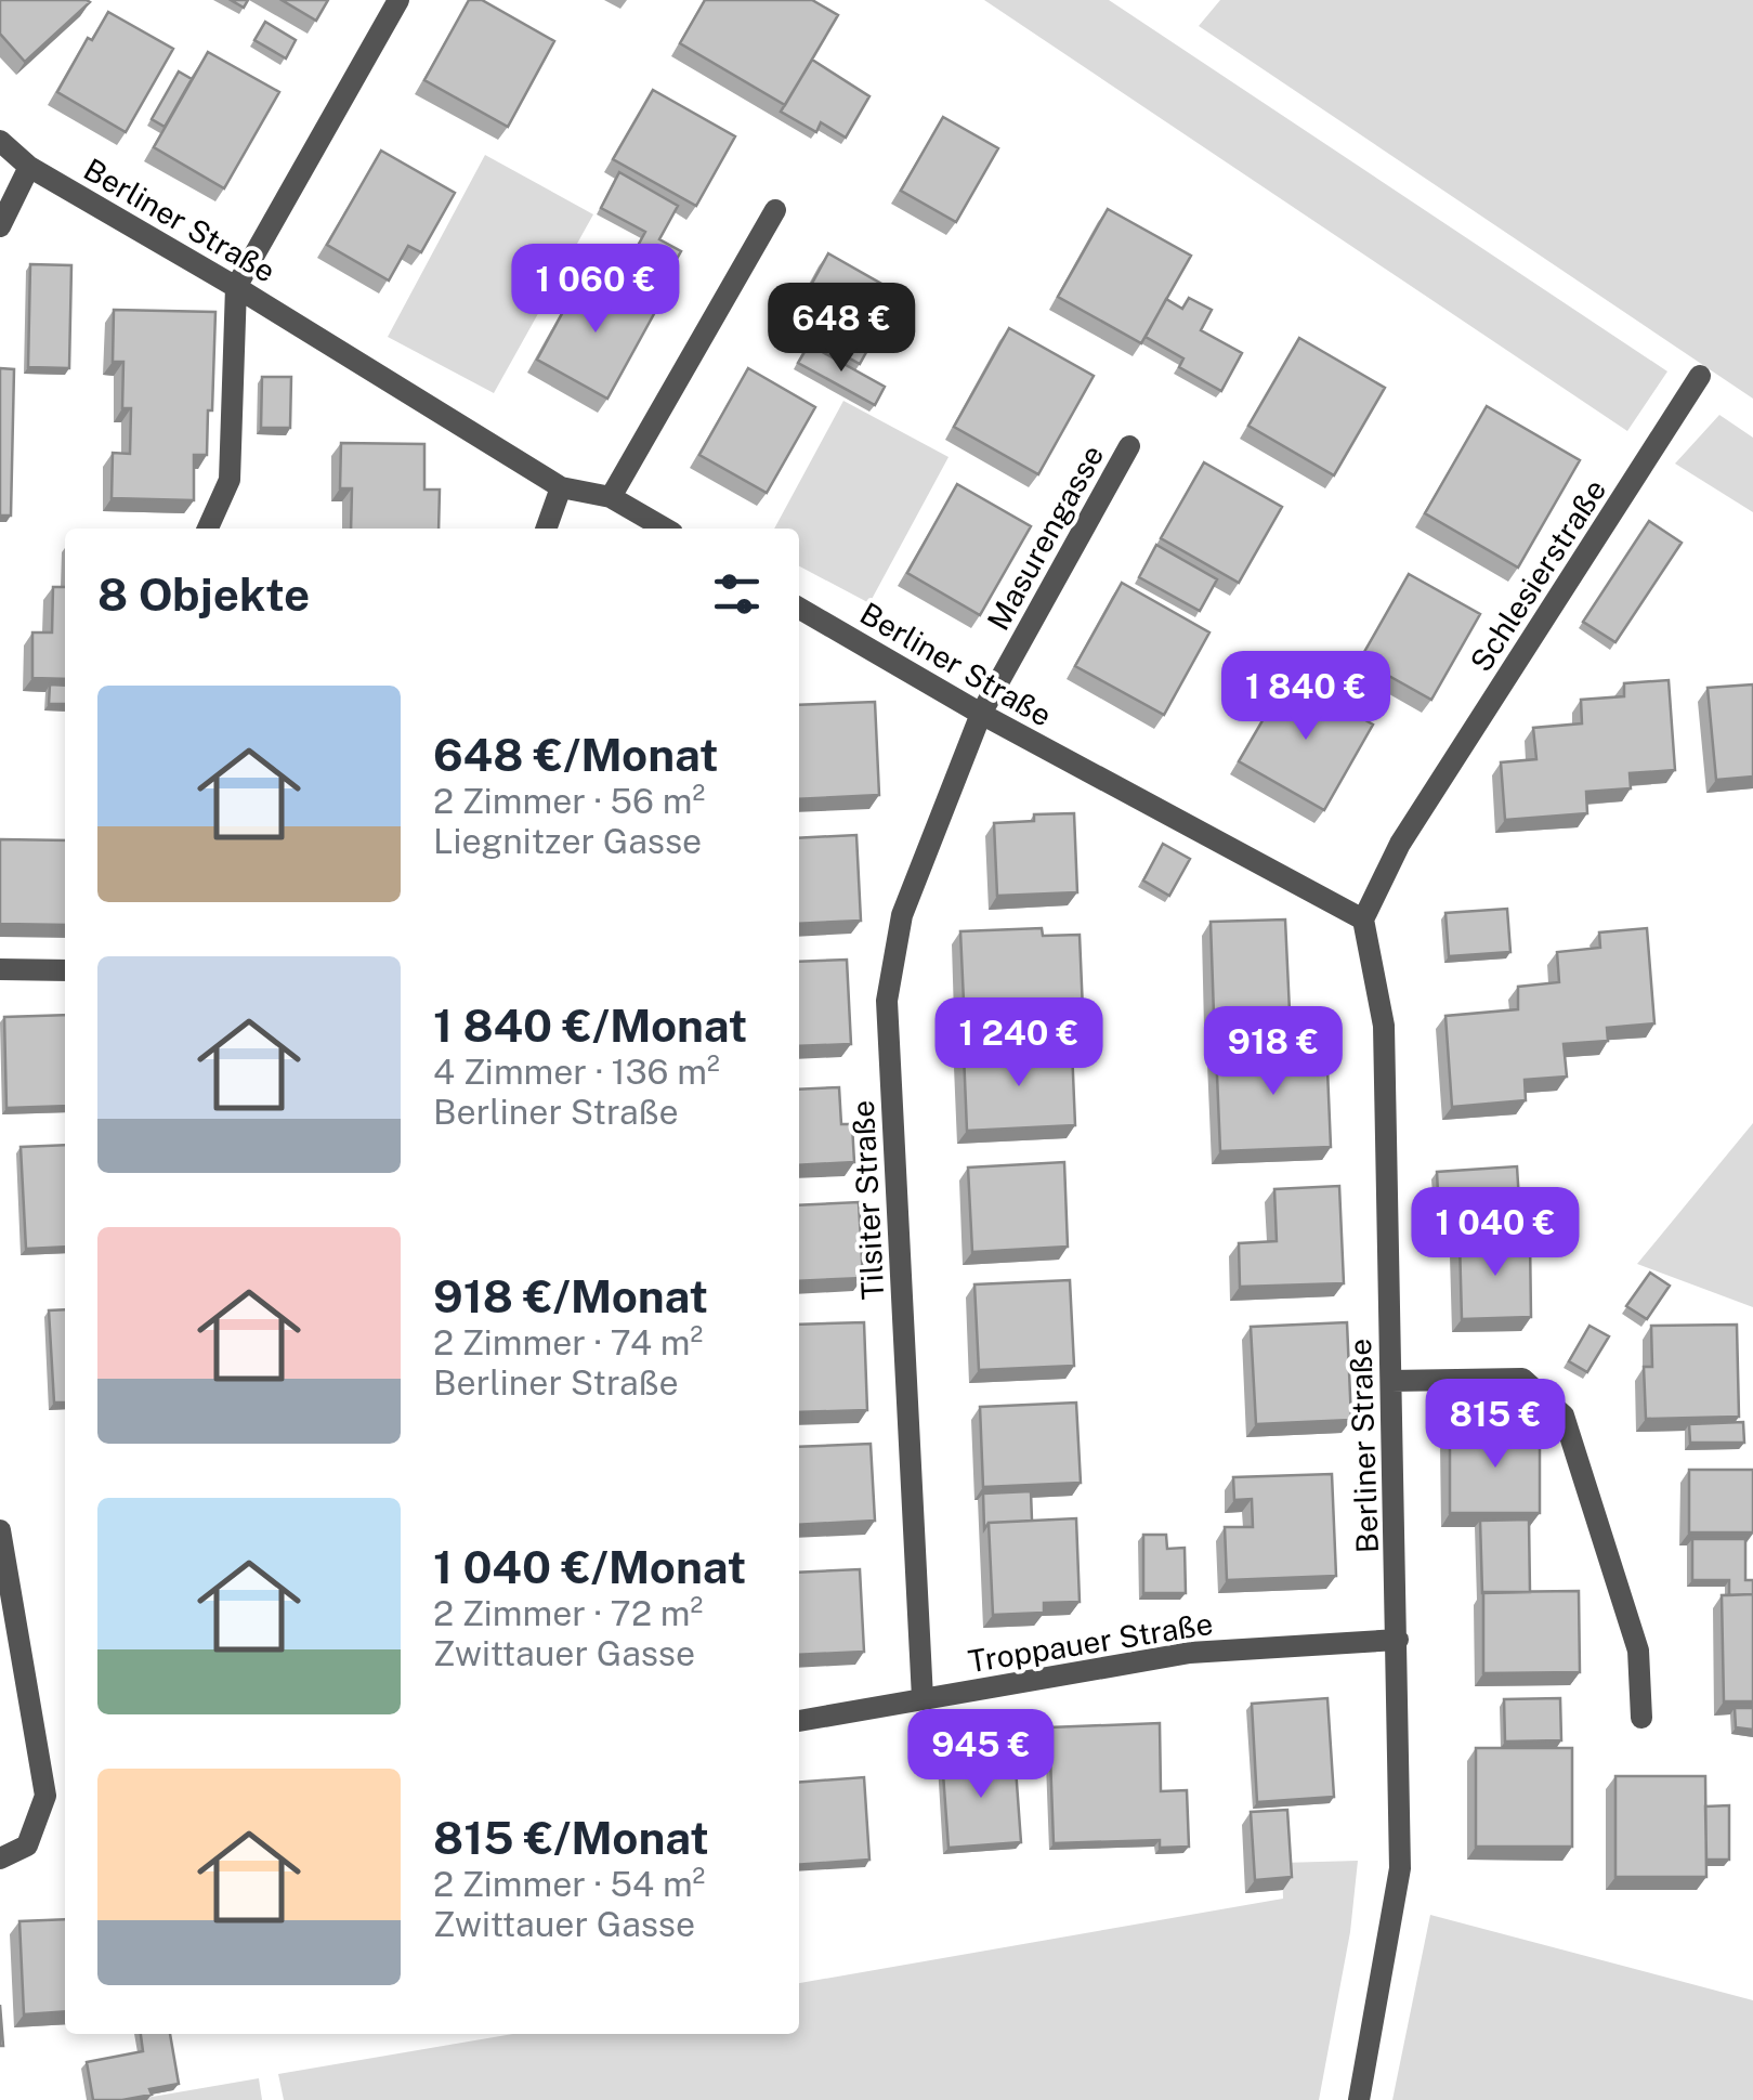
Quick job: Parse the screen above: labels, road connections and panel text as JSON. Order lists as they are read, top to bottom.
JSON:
{
  "streets": {
    "street": [
      "Berliner Straße",
      "Masurengasse",
      "Schlesierstraße",
      "Tilsiter Straße",
      "Troppauer Straße"
    ]
  },
  "crossings": [
    ["Berliner Straße", "Masurengasse"],
    ["Berliner Straße", "Schlesierstraße"],
    ["Berliner Straße", "Tilsiter Straße"],
    ["Berliner Straße", "Troppauer Straße"],
    ["Masurengasse", "Tilsiter Straße"],
    ["Tilsiter Straße", "Troppauer Straße"]
  ],
  "page": {
    "price": [
      "1 060 €",
      "648 €",
      "1 840 €",
      "1 240 €",
      "918 €",
      "1 040 €",
      "815 €",
      "945 €"
    ],
    "heading": "8 Objekte",
    "list": [
      {
        "name": "648 €/Monat",
        "note": "2 Zimmer · 56 m² · Liegnitzer Gasse"
      },
      {
        "name": "1 840 €/Monat",
        "note": "4 Zimmer · 136 m² · Berliner Straße"
      },
      {
        "name": "918 €/Monat",
        "note": "2 Zimmer · 74 m² · Berliner Straße"
      },
      {
        "name": "1 040 €/Monat",
        "note": "2 Zimmer · 72 m² · Zwittauer Gasse"
      },
      {
        "name": "815 €/Monat",
        "note": "2 Zimmer · 54 m² · Zwittauer Gasse"
      }
    ]
  }
}
